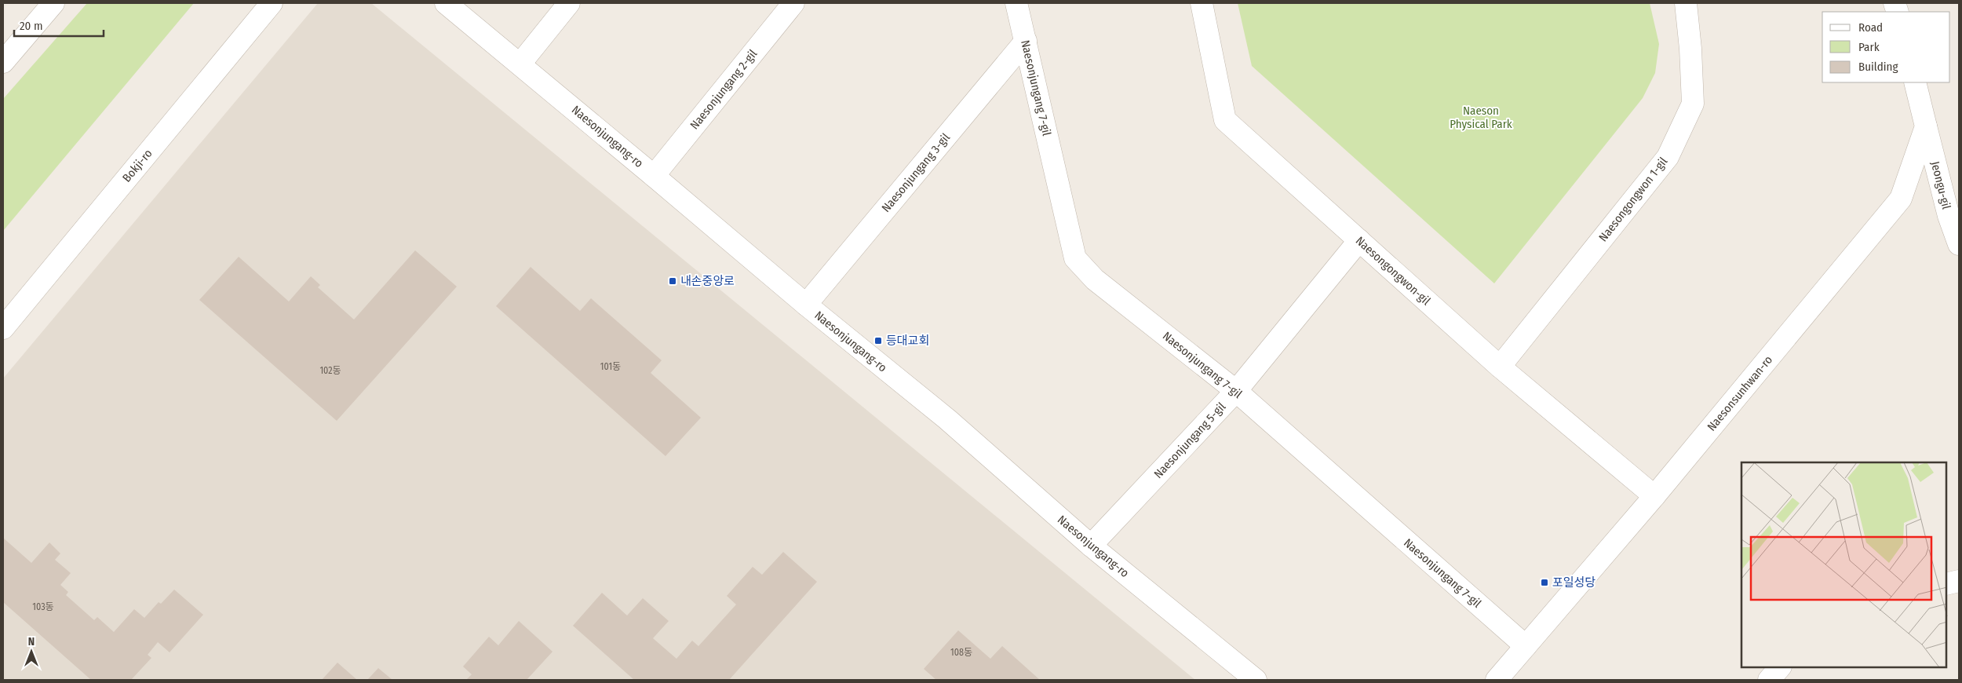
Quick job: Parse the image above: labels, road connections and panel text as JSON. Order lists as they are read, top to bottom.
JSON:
{
  "streets": {
    "street": [
      "Naesonjungang 7-gil",
      "Naesonjungang 2-gil",
      "Naesonjungang-ro",
      "Bokji-ro",
      "Naesonjungang 3-gil",
      "Jeongu-gil",
      "Naesongongwon 1-gil",
      "Naesongongwon-gil",
      "Naesonsunhwan-ro",
      "Naesonjungang 5-gil"
    ]
  },
  "crossings": [
    ["Naesonjungang 7-gil", "Naesonjungang 3-gil"],
    ["Naesonjungang 7-gil", "Naesonsunhwan-ro"],
    ["Naesonjungang 7-gil", "Naesonjungang 5-gil"],
    ["Naesonjungang 2-gil", "Naesonjungang-ro"],
    ["Naesonjungang-ro", "Naesonjungang 3-gil"],
    ["Naesonjungang-ro", "Naesonjungang 5-gil"],
    ["Jeongu-gil", "Naesonsunhwan-ro"],
    ["Naesongongwon 1-gil", "Naesongongwon-gil"],
    ["Naesongongwon-gil", "Naesonsunhwan-ro"],
    ["Naesongongwon-gil", "Naesonjungang 5-gil"]
  ],
  "parks": ["Naeson Physical Park"],
  "places": {
    "transit": ["내손중앙로", "등대교회", "포일성당"]
  },
  "house_numbers": [
    "101동",
    "102동",
    "103동",
    "108동"
  ],
  "legend": ["Road", "Park", "Building"],
  "scale_bar": "20 m",
  "north": "top"
}
